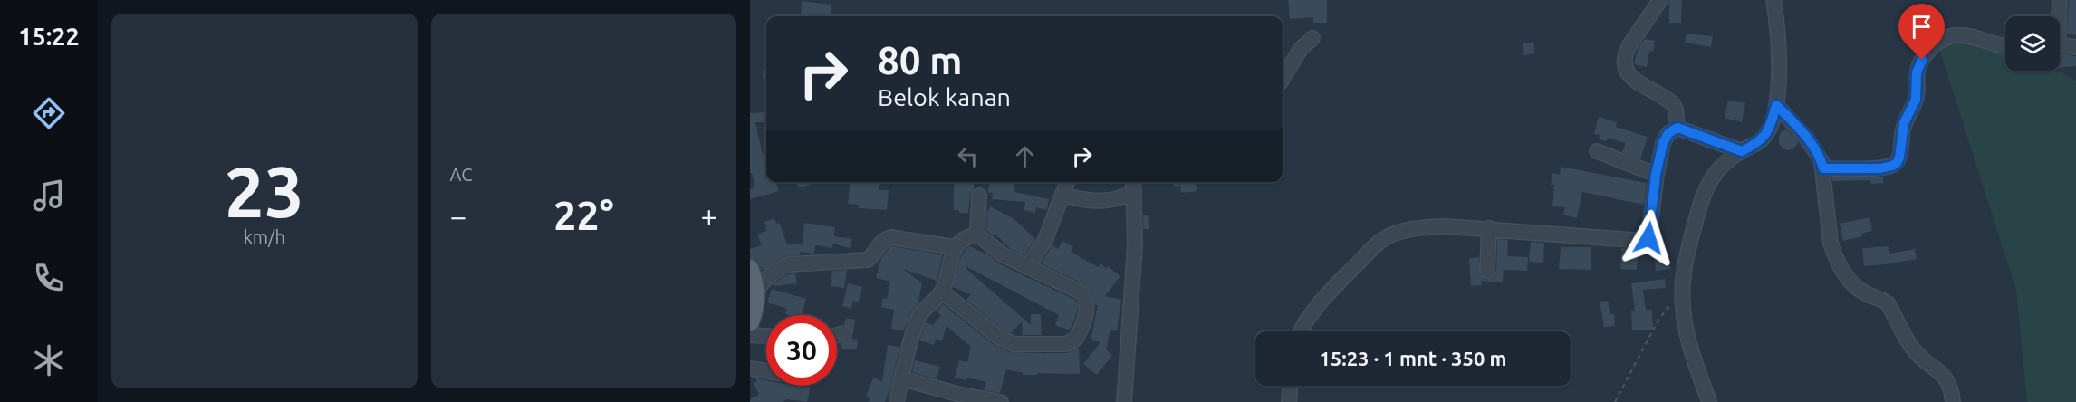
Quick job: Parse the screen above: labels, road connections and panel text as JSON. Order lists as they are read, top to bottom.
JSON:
{
  "page": {
    "tabs": "15:22",
    "tile": [
      ["23", "km/h"],
      "AC"
    ],
    "turn": ["80 m", "Belok kanan"],
    "heat": ["−", "22°", "+"],
    "limit": "30",
    "trip": "15:23 · 1 mnt · 350 m"
  }
}
